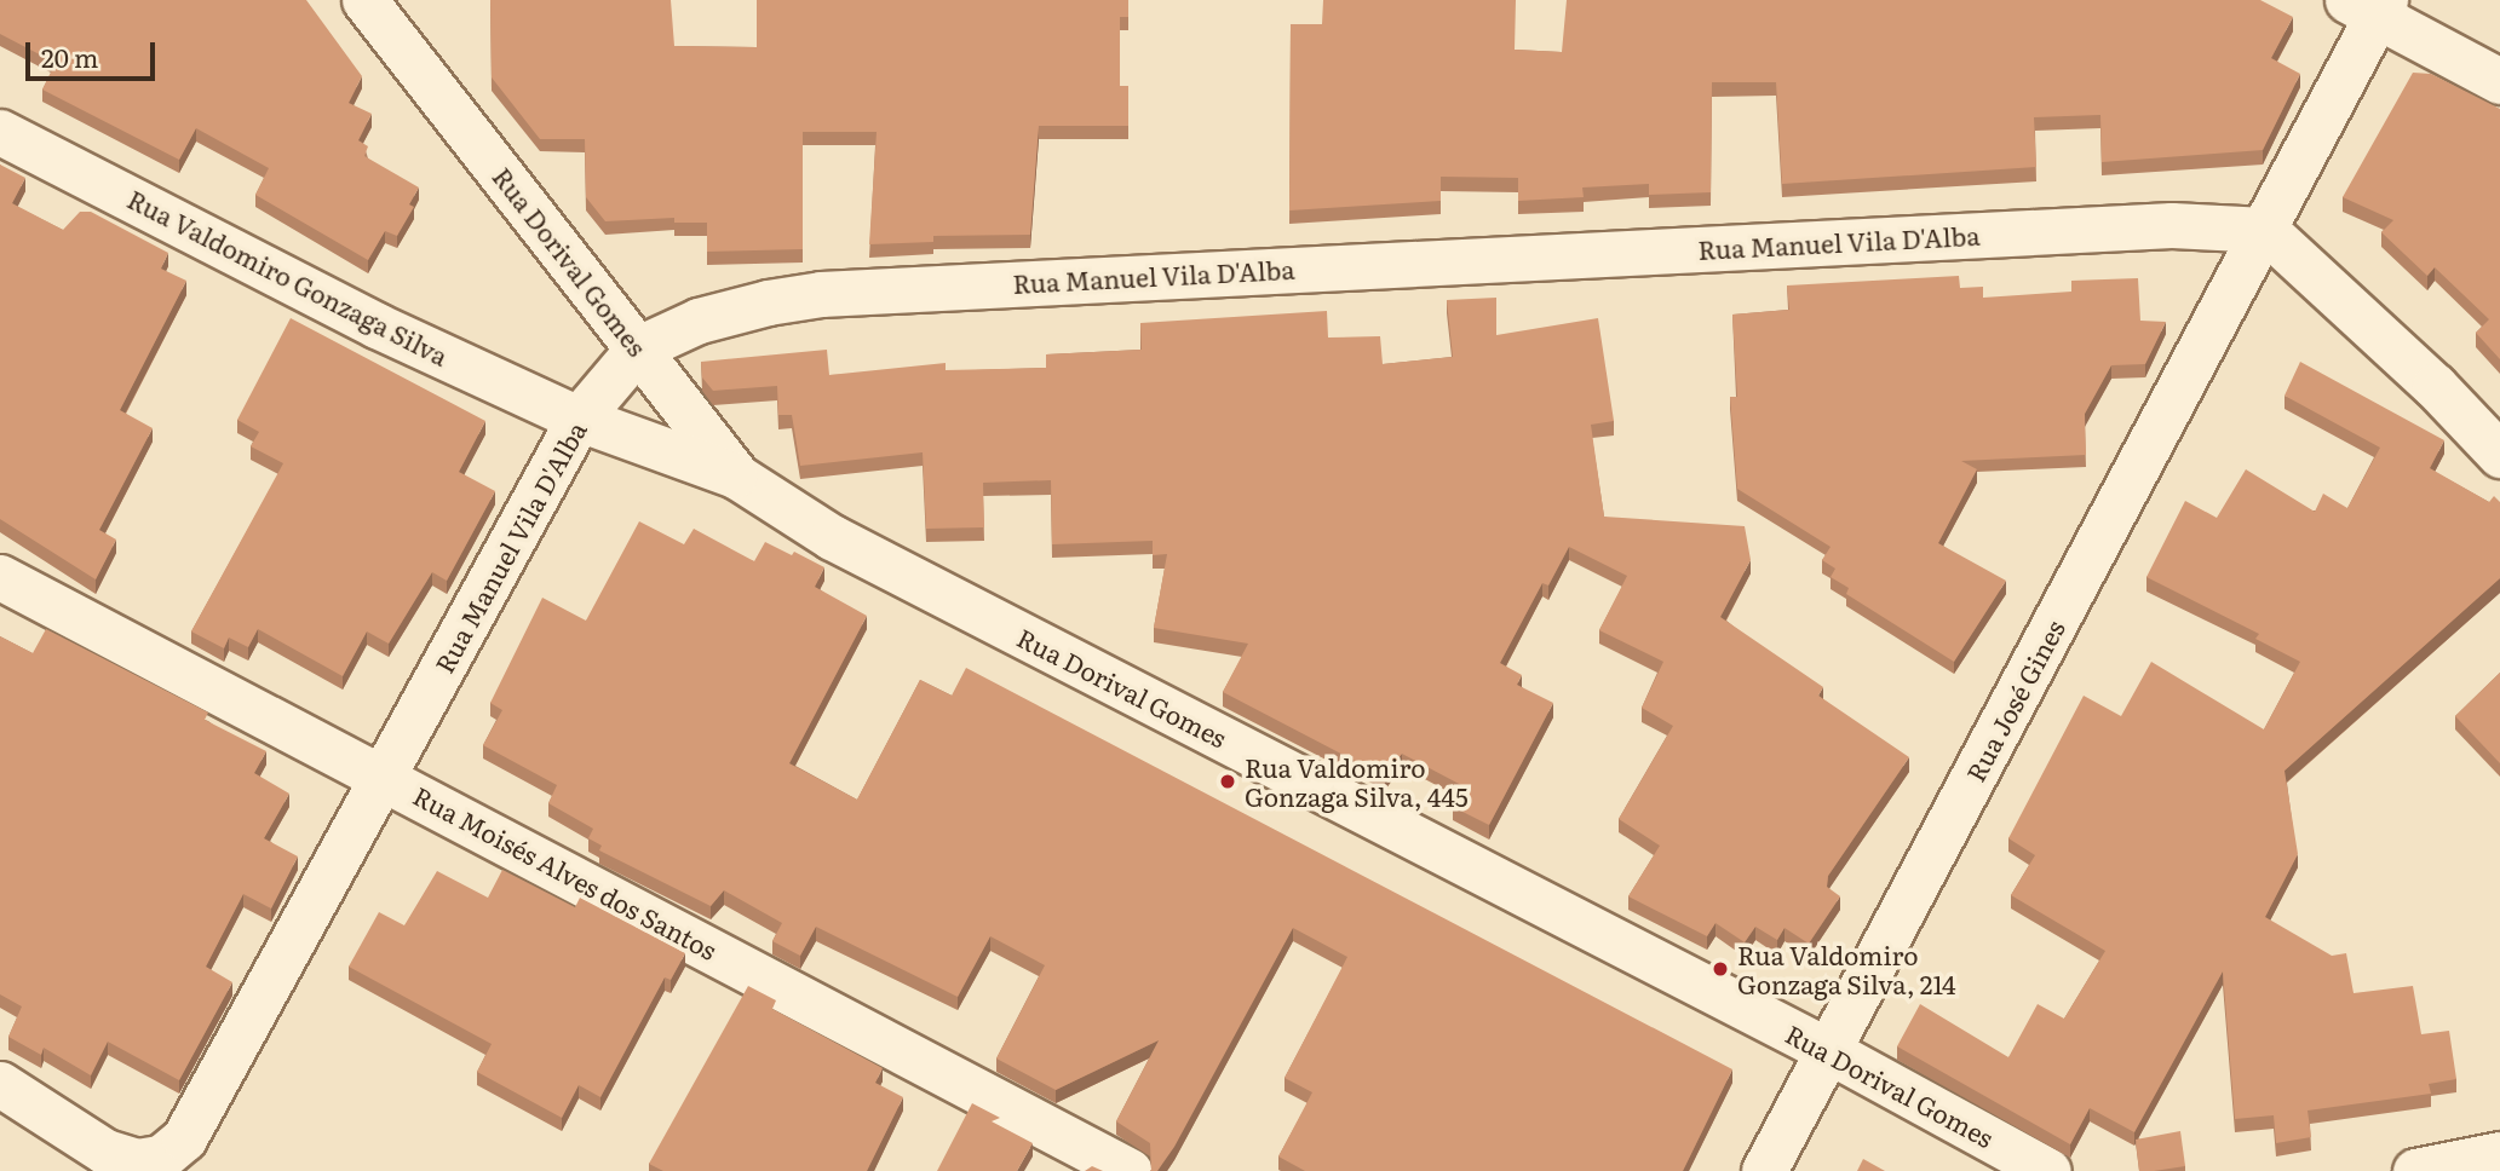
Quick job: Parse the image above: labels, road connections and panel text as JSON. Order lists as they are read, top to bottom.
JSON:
{
  "streets": {
    "street": [
      "Rua Manuel Vila D'Alba",
      "Rua Dorival Gomes",
      "Rua Valdomiro Gonzaga Silva",
      "Rua José Gines",
      "Rua Moisés Alves dos Santos"
    ]
  },
  "crossings": [
    ["Rua Manuel Vila D'Alba", "Rua Dorival Gomes"],
    ["Rua Manuel Vila D'Alba", "Rua Valdomiro Gonzaga Silva"],
    ["Rua Manuel Vila D'Alba", "Rua José Gines"],
    ["Rua Manuel Vila D'Alba", "Rua Moisés Alves dos Santos"],
    ["Rua Dorival Gomes", "Rua Valdomiro Gonzaga Silva"],
    ["Rua Dorival Gomes", "Rua José Gines"]
  ],
  "places": ["Rua Valdomiro Gonzaga Silva, 445", "Rua Valdomiro Gonzaga Silva, 214"],
  "scale_bar": "20 m"
}
